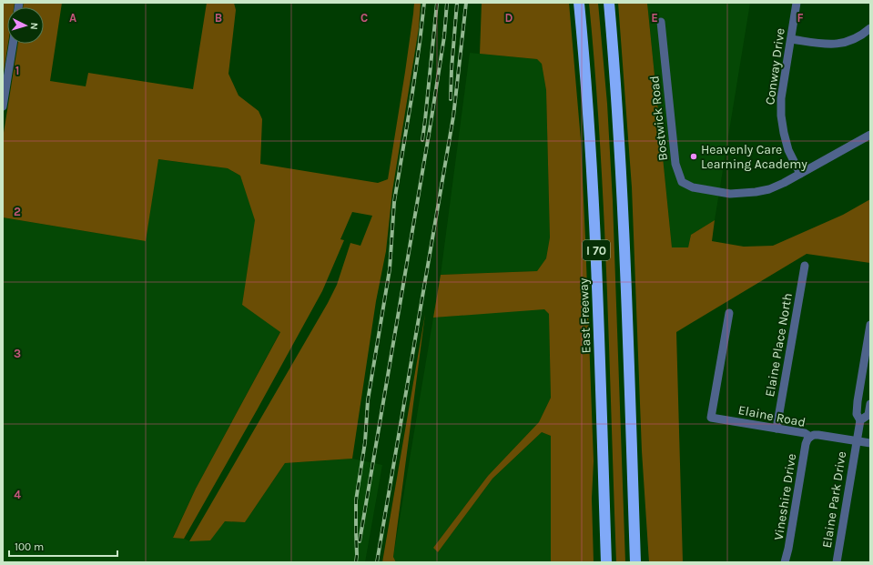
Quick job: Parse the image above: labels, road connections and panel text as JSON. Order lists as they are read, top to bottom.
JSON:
{
  "streets": {
    "highway": ["I 70", "East Freeway"],
    "street": [
      "Conway Drive",
      "Bostwick Road",
      "Elaine Place North",
      "Elaine Road",
      "Vineshire Drive",
      "Elaine Park Drive"
    ]
  },
  "crossings": [
    ["Conway Drive", "Bostwick Road"],
    ["Elaine Place North", "Elaine Road"],
    ["Elaine Road", "Vineshire Drive"],
    ["Elaine Road", "Elaine Park Drive"]
  ],
  "places": ["Heavenly Care Learning Academy"],
  "scale_bar": "100 m",
  "north": "right",
  "grid": {
    "columns": [
      "A",
      "B",
      "C",
      "D",
      "E",
      "F"
    ],
    "rows": [
      "1",
      "2",
      "3",
      "4"
    ]
  }
}
